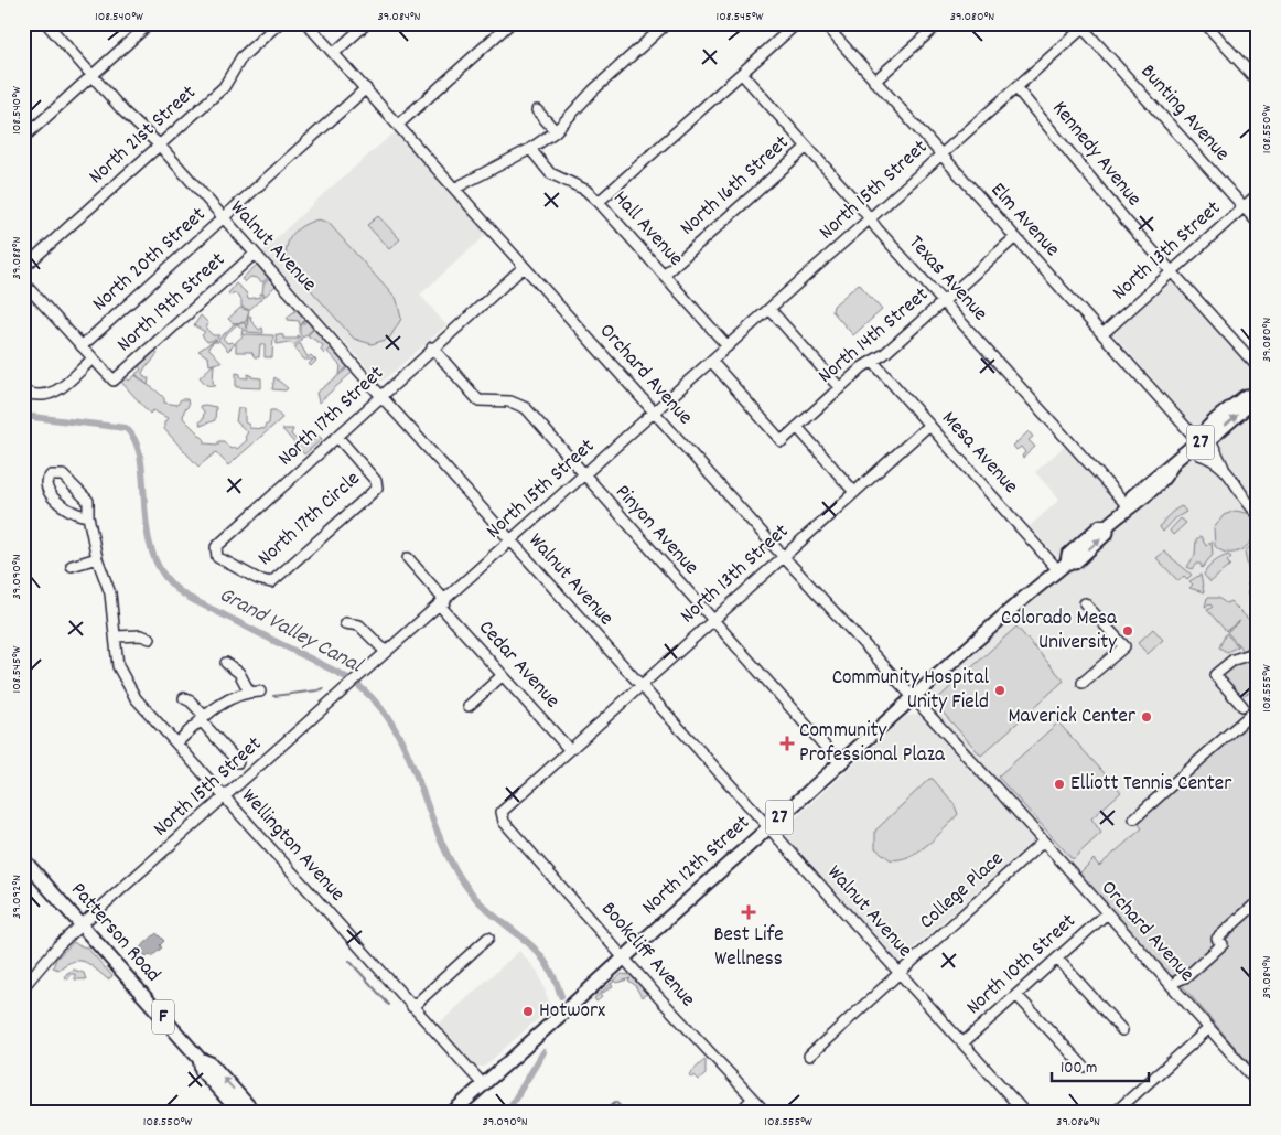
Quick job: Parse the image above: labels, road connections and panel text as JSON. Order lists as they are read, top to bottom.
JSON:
{
  "streets": {
    "main road": [
      "27",
      "North 12th Street",
      "Patterson Road",
      "F"
    ],
    "street": [
      "Bunting Avenue",
      "North 21st Street",
      "Kennedy Avenue",
      "North 16th Street",
      "North 15th Street",
      "Elm Avenue",
      "Hall Avenue",
      "Walnut Avenue",
      "North 13th Street",
      "North 20th Street",
      "Texas Avenue",
      "North 19th Street",
      "North 14th Street",
      "Orchard Avenue",
      "North 17th Street",
      "Mesa Avenue",
      "North 17th Circle",
      "Pinyon Avenue",
      "Cedar Avenue",
      "Wellington Avenue",
      "College Place",
      "Bookcliff Avenue",
      "North 10th Street"
    ]
  },
  "crossings": [
    ["Bunting Avenue", "North 15th Street"],
    ["Bunting Avenue", "North 13th Street"],
    ["North 21st Street", "Walnut Avenue"],
    ["Kennedy Avenue", "North 15th Street"],
    ["Kennedy Avenue", "North 13th Street"],
    ["North 16th Street", "Hall Avenue"],
    ["North 16th Street", "Texas Avenue"],
    ["North 15th Street", "Elm Avenue"],
    ["North 15th Street", "Hall Avenue"],
    ["North 15th Street", "Walnut Avenue"],
    ["North 15th Street", "Texas Avenue"],
    ["North 15th Street", "North 14th Street"],
    ["North 15th Street", "Orchard Avenue"],
    ["North 15th Street", "Pinyon Avenue"],
    ["North 15th Street", "Cedar Avenue"],
    ["North 15th Street", "Wellington Avenue"],
    ["North 15th Street", "Patterson Road"],
    ["Elm Avenue", "North 13th Street"],
    ["Elm Avenue", "North 14th Street"],
    ["Elm Avenue", "North 12th Street"],
    ["Walnut Avenue", "North 13th Street"],
    ["Walnut Avenue", "North 20th Street"],
    ["Walnut Avenue", "North 19th Street"],
    ["Walnut Avenue", "North 17th Street"],
    ["Walnut Avenue", "North 12th Street"],
    ["Walnut Avenue", "College Place"],
    ["Walnut Avenue", "North 10th Street"],
    ["North 13th Street", "Orchard Avenue"],
    ["North 13th Street", "Mesa Avenue"],
    ["North 13th Street", "Pinyon Avenue"],
    ["North 13th Street", "Cedar Avenue"],
    ["North 13th Street", "Bookcliff Avenue"],
    ["North 20th Street", "Orchard Avenue"],
    ["Texas Avenue", "North 14th Street"],
    ["Texas Avenue", "North 12th Street"],
    ["North 14th Street", "Mesa Avenue"],
    ["Orchard Avenue", "North 17th Street"],
    ["Orchard Avenue", "North 12th Street"],
    ["Orchard Avenue", "College Place"],
    ["Orchard Avenue", "North 10th Street"],
    ["North 17th Street", "North 17th Circle"],
    ["North 17th Street", "Pinyon Avenue"],
    ["Mesa Avenue", "North 12th Street"],
    ["Pinyon Avenue", "North 12th Street"],
    ["Wellington Avenue", "North 12th Street"],
    ["North 12th Street", "Bookcliff Avenue"]
  ],
  "water": ["Grand Valley Canal"],
  "places": {
    "other": [
      "Colorado Mesa University",
      "Community Hospital Unity Field",
      "Maverick Center",
      "Elliott Tennis Center",
      "Hotworx"
    ],
    "health": ["Community Professional Plaza", "Best Life Wellness"]
  },
  "scale_bar": "100 m",
  "coordinates": [
    "108.540°W",
    "39.084°N",
    "108.545°W",
    "39.080°N",
    "108.550°W",
    "39.088°N",
    "39.090°N",
    "108.555°W",
    "39.092°N",
    "39.086°N"
  ]
}
